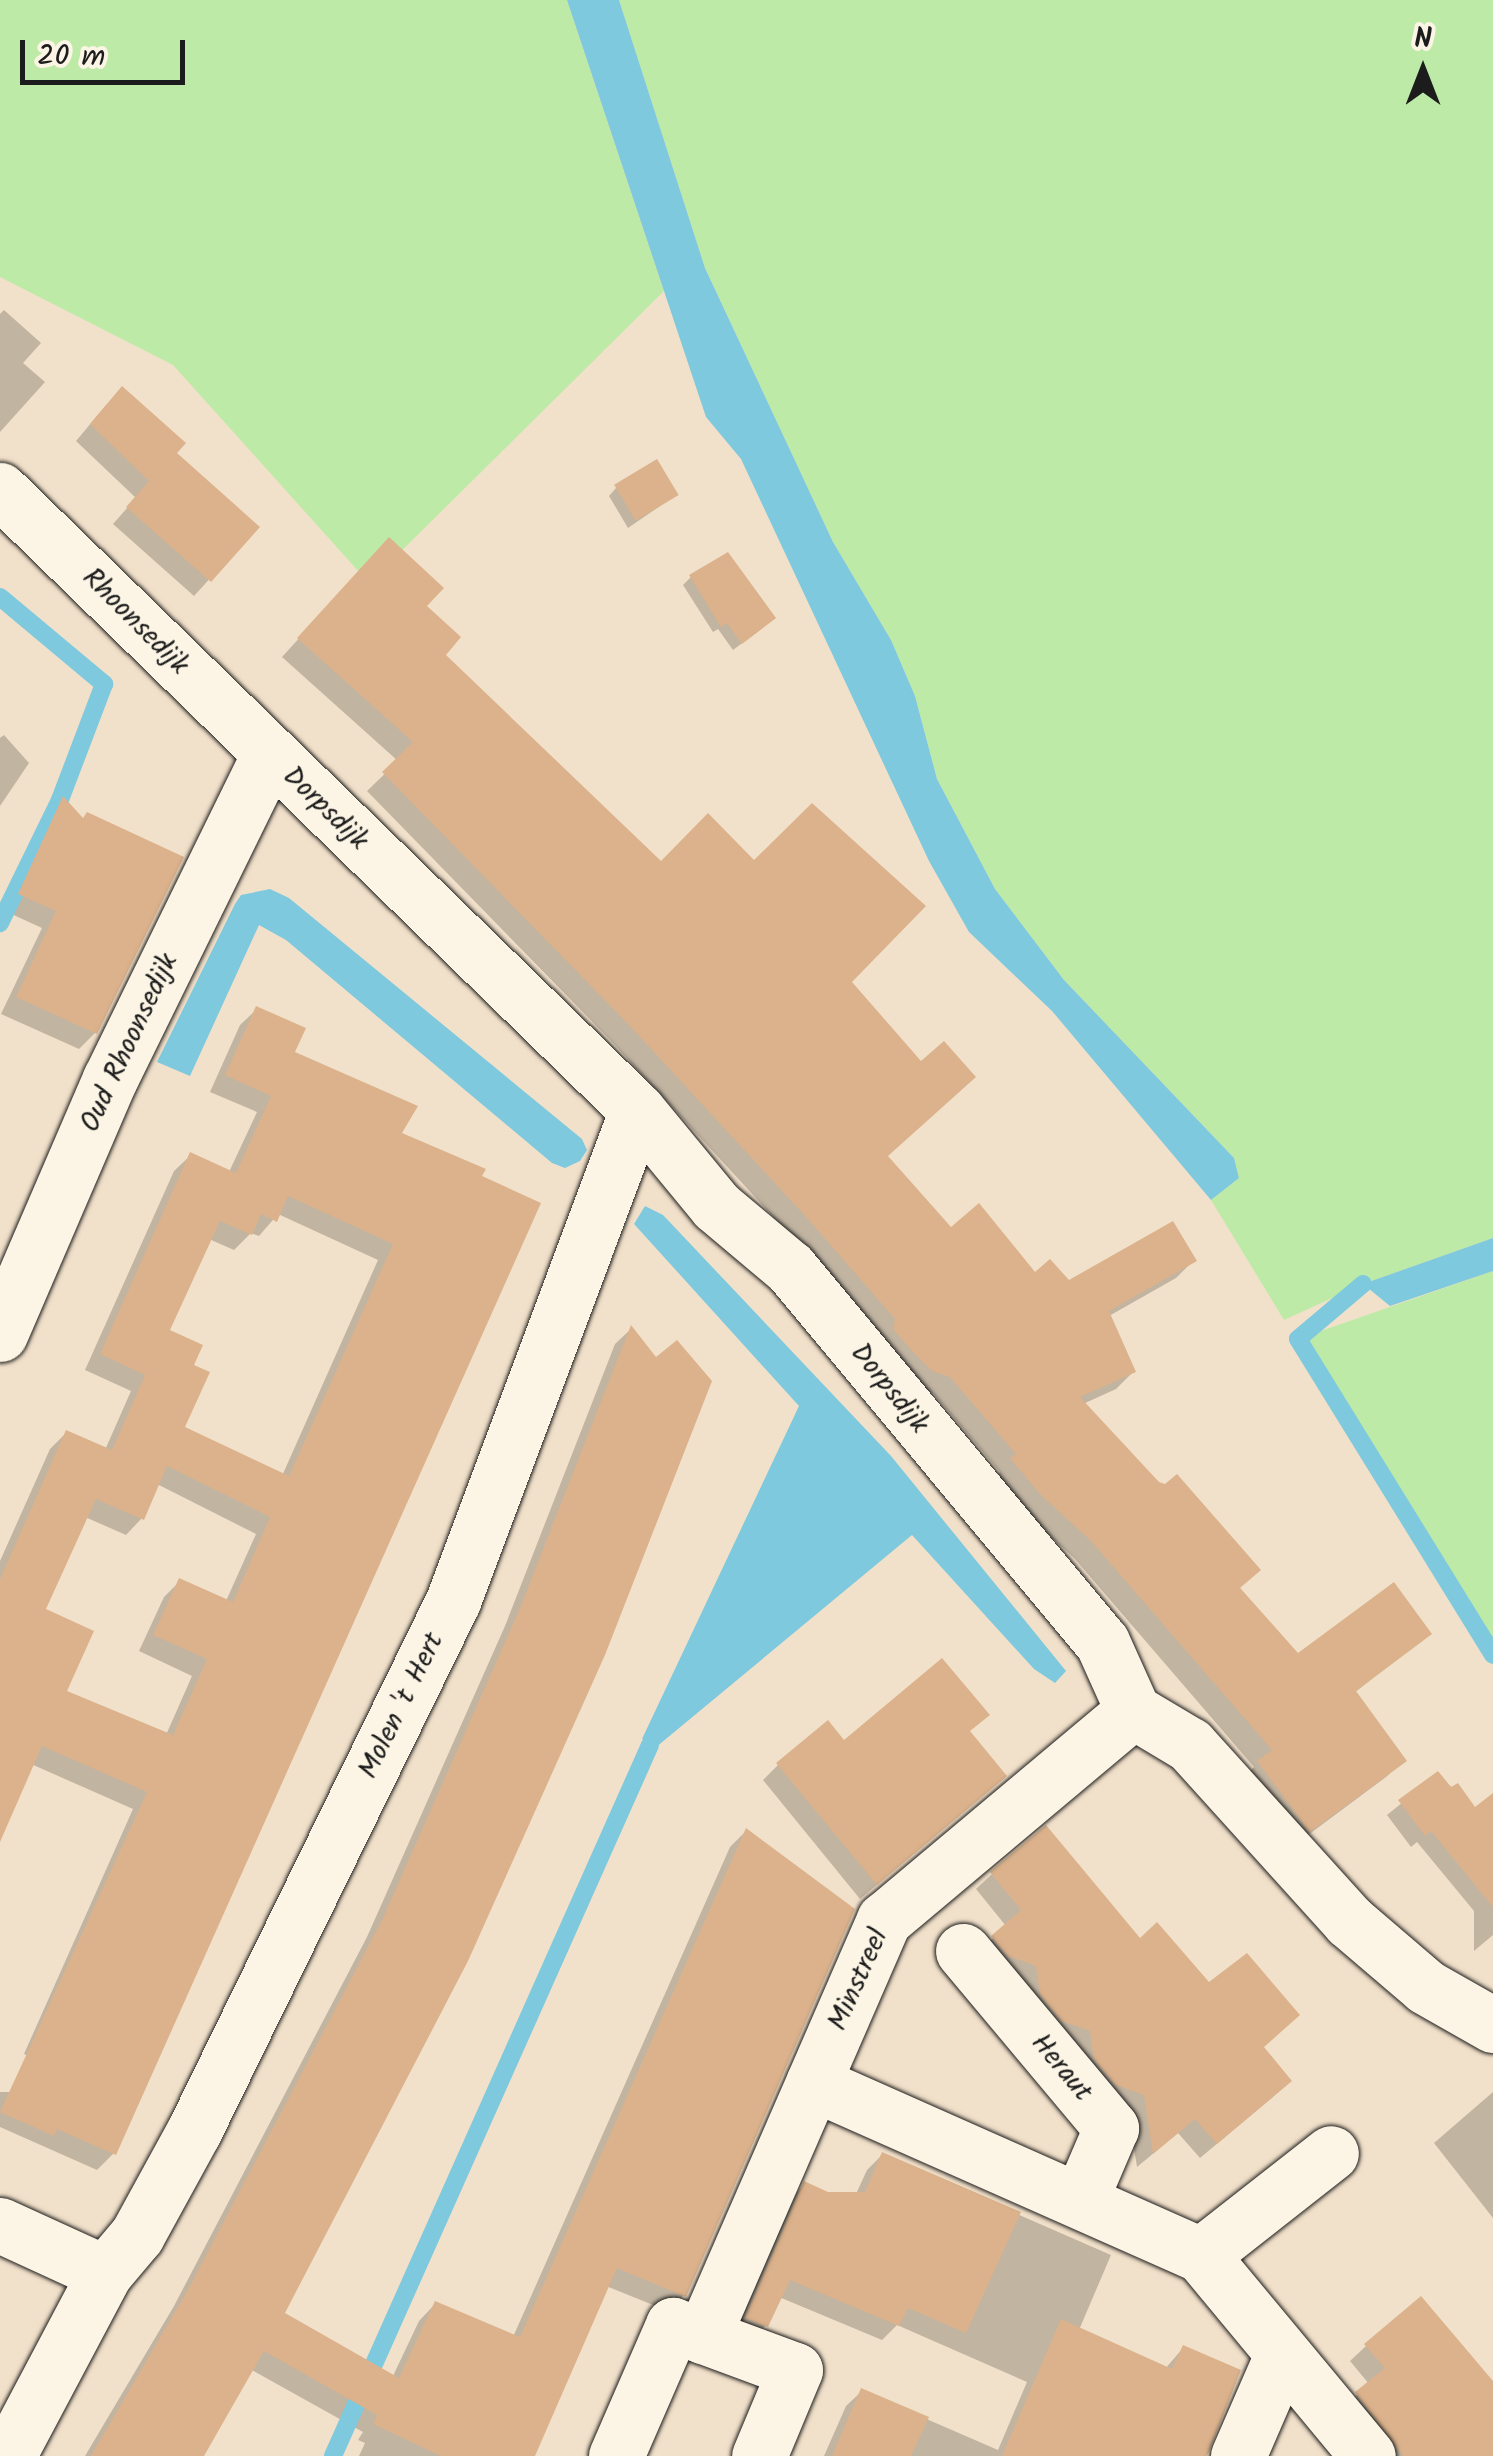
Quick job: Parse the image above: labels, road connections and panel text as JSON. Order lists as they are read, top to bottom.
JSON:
{
  "streets": {
    "street": [
      "Rhoonsedijk",
      "Dorpsdijk",
      "Oud Rhoonsedijk",
      "Molen 't Hert",
      "Minstreel",
      "Heraut"
    ]
  },
  "crossings": [
    ["Rhoonsedijk", "Dorpsdijk"],
    ["Rhoonsedijk", "Oud Rhoonsedijk"],
    ["Dorpsdijk", "Oud Rhoonsedijk"],
    ["Dorpsdijk", "Molen 't Hert"],
    ["Dorpsdijk", "Minstreel"]
  ],
  "scale_bar": "20 m",
  "north": "top"
}
